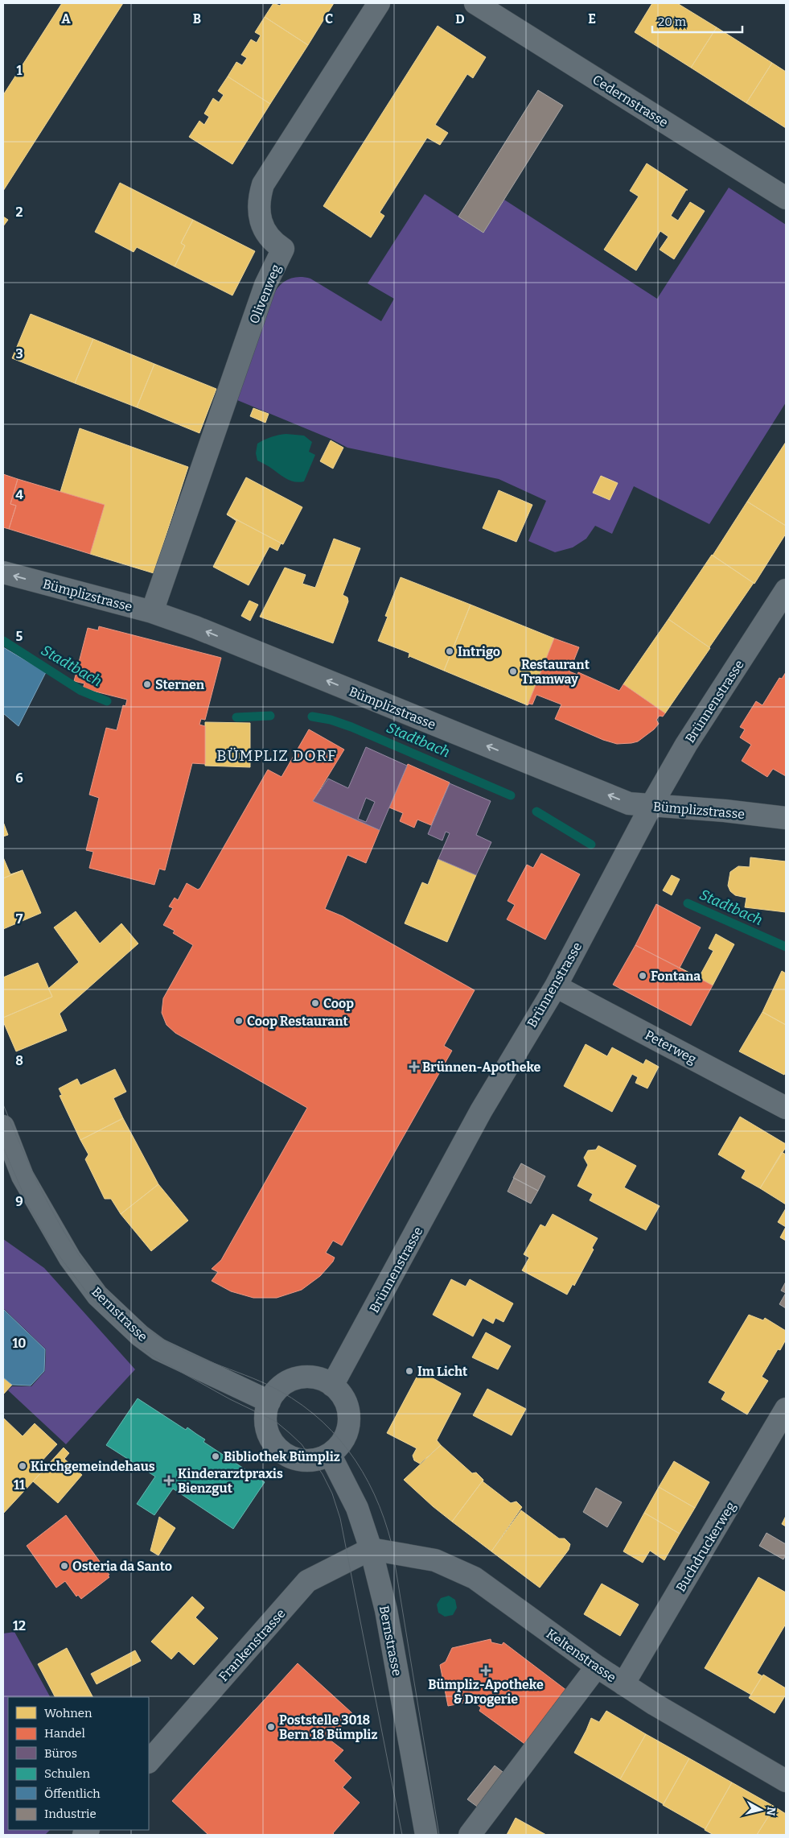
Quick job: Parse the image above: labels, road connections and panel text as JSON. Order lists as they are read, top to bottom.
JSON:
{
  "streets": {
    "street": [
      "Cedernstrasse",
      "Olivenweg",
      "Bümplizstrasse",
      "Brünnenstrasse",
      "Peterweg",
      "Bernstrasse",
      "Buchdruckerweg",
      "Frankenstrasse",
      "Keltenstrasse"
    ]
  },
  "crossings": [
    ["Olivenweg", "Bümplizstrasse"],
    ["Bümplizstrasse", "Brünnenstrasse"],
    ["Brünnenstrasse", "Peterweg"],
    ["Brünnenstrasse", "Bernstrasse"],
    ["Bernstrasse", "Frankenstrasse"],
    ["Bernstrasse", "Keltenstrasse"],
    ["Buchdruckerweg", "Keltenstrasse"],
    ["Frankenstrasse", "Keltenstrasse"]
  ],
  "one_way": ["Bümplizstrasse"],
  "districts": ["BÜMPLIZ DORF"],
  "water": ["Stadtbach"],
  "places": {
    "other": [
      "Intrigo",
      "Restaurant Tramway",
      "Sternen",
      "Fontana",
      "Coop",
      "Coop Restaurant",
      "Im Licht",
      "Bibliothek Bümpliz",
      "Kirchgemeindehaus",
      "Osteria da Santo",
      "Poststelle 3018 Bern 18 Bümpliz"
    ],
    "health": ["Brünnen-Apotheke", "Kinderarztpraxis Bienzgut", "Bümpliz-Apotheke & Drogerie"]
  },
  "legend": [
    "Wohnen",
    "Handel",
    "Büros",
    "Schulen",
    "Öffentlich",
    "Industrie"
  ],
  "scale_bar": "20 m",
  "north": "right",
  "grid": {
    "columns": [
      "A",
      "B",
      "C",
      "D",
      "E"
    ],
    "rows": [
      "1",
      "2",
      "3",
      "4",
      "5",
      "6",
      "7",
      "8",
      "9",
      "10",
      "11",
      "12"
    ]
  }
}
